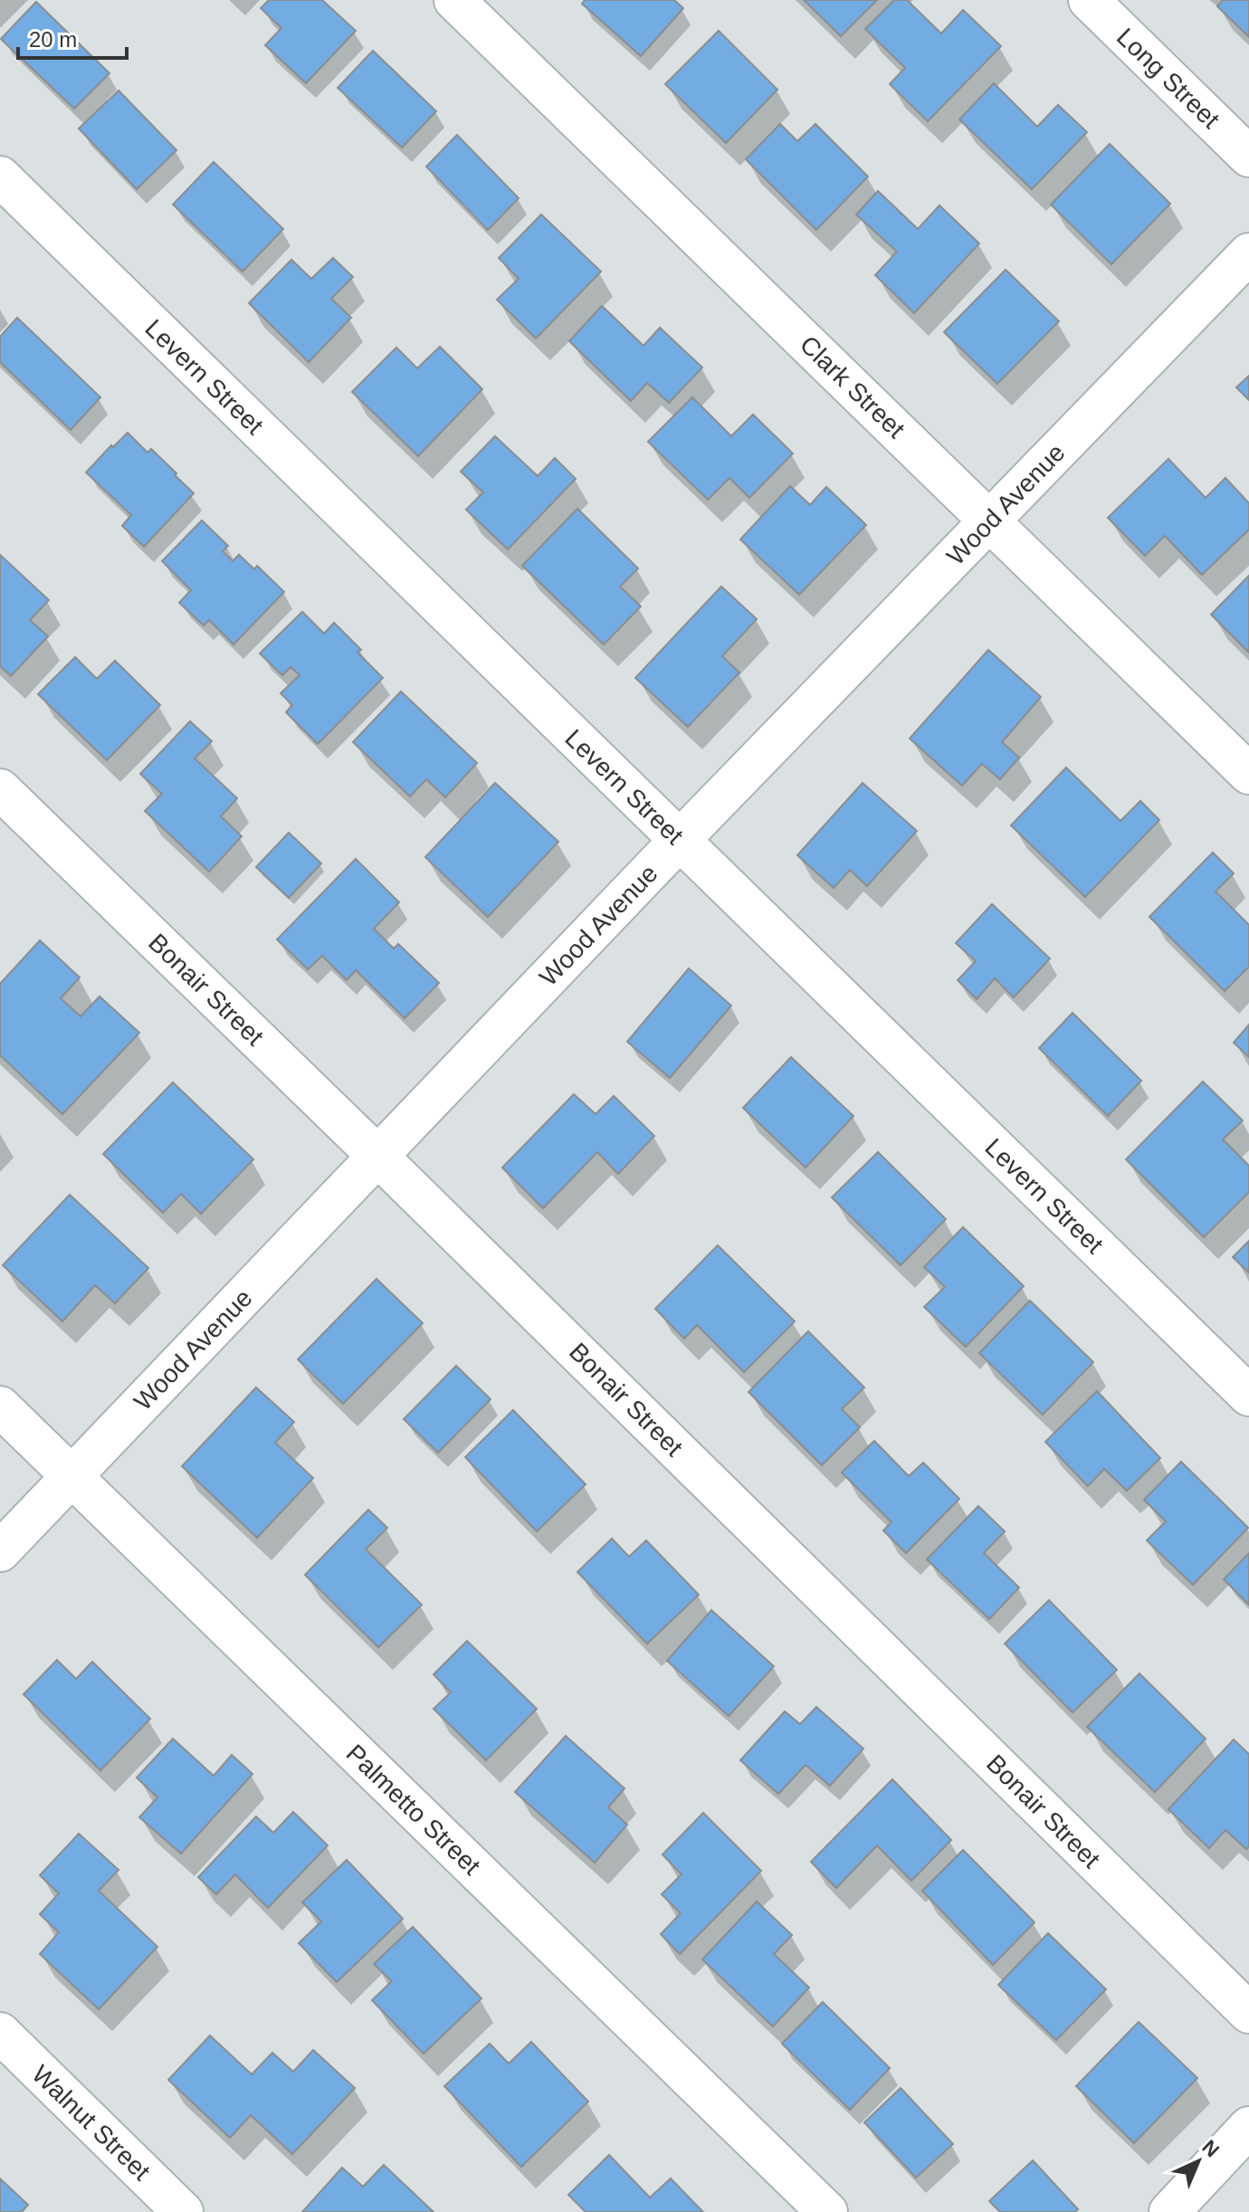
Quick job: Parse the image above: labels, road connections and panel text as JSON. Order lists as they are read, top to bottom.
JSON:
{
  "streets": {
    "street": [
      "Long Street",
      "Levern Street",
      "Clark Street",
      "Wood Avenue",
      "Bonair Street",
      "Palmetto Street",
      "Walnut Street"
    ]
  },
  "crossings": [
    ["Levern Street", "Wood Avenue"],
    ["Clark Street", "Wood Avenue"],
    ["Wood Avenue", "Bonair Street"],
    ["Wood Avenue", "Palmetto Street"]
  ],
  "scale_bar": "20 m",
  "north": "top right"
}
